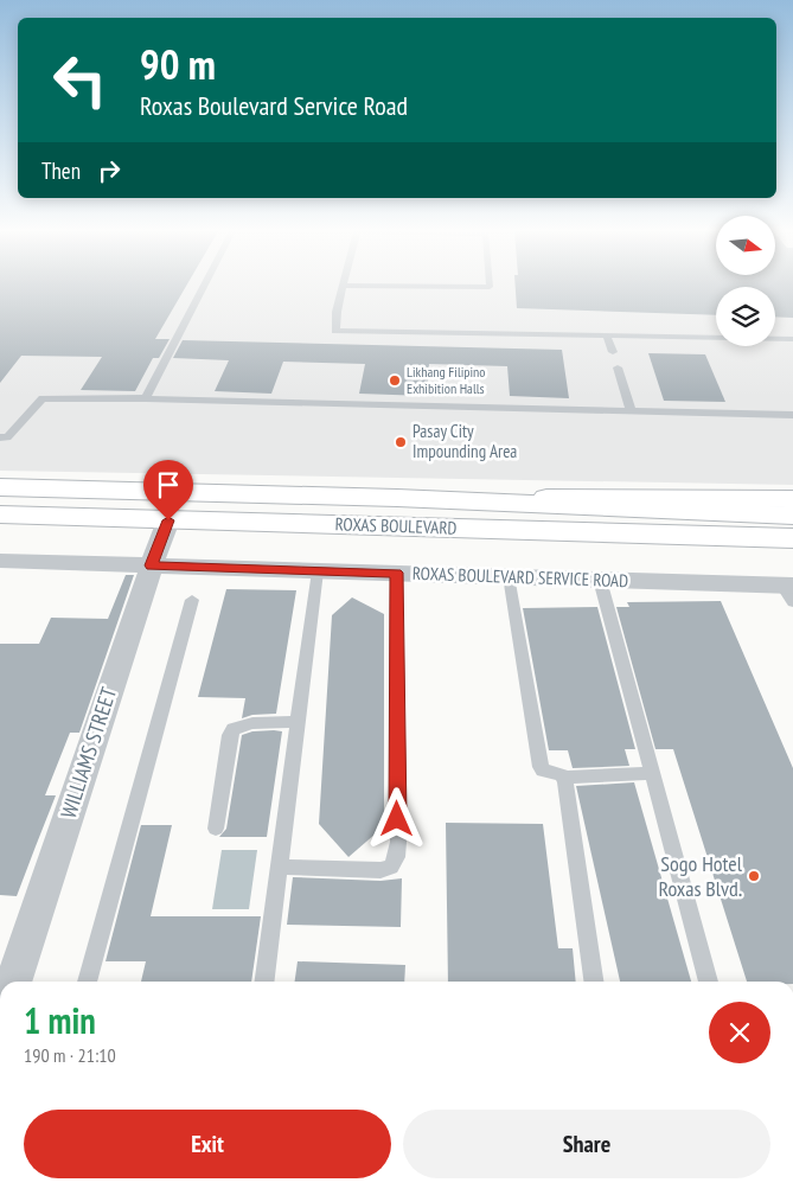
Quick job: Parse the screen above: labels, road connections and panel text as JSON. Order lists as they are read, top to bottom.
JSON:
{
  "streets": {
    "main road": ["ROXAS BOULEVARD"],
    "street": ["ROXAS BOULEVARD SERVICE ROAD", "WILLIAMS STREET"]
  },
  "crossings": [
    ["ROXAS BOULEVARD", "WILLIAMS STREET"],
    ["ROXAS BOULEVARD SERVICE ROAD", "WILLIAMS STREET"]
  ],
  "places": ["Likhang Filipino Exhibition Halls", "Pasay City Impounding Area", "Sogo Hotel Roxas Blvd."],
  "north": "right",
  "page": {
    "turn": ["90 m", "Roxas Boulevard Service Road"],
    "then": "Then",
    "heading": ["1 min", "190 m · 21:10"],
    "buttons": ["Exit", "Share"]
  }
}
